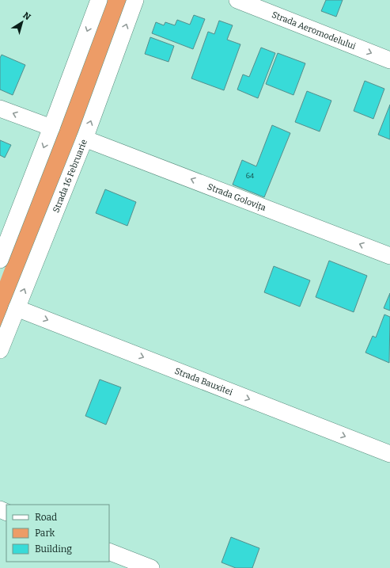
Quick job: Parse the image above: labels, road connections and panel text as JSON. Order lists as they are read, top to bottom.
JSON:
{
  "streets": {
    "street": [
      "Strada Aeromodelului",
      "Strada 16 Februarie",
      "Strada Golovița",
      "Strada Bauxitei"
    ]
  },
  "crossings": [
    ["Strada 16 Februarie", "Strada Golovița"],
    ["Strada 16 Februarie", "Strada Bauxitei"]
  ],
  "one_way": ["Strada Aeromodelului", "Strada Golovița", "Strada Bauxitei"],
  "house_numbers": ["64"],
  "legend": ["Road", "Park", "Building"],
  "north": "top right"
}
